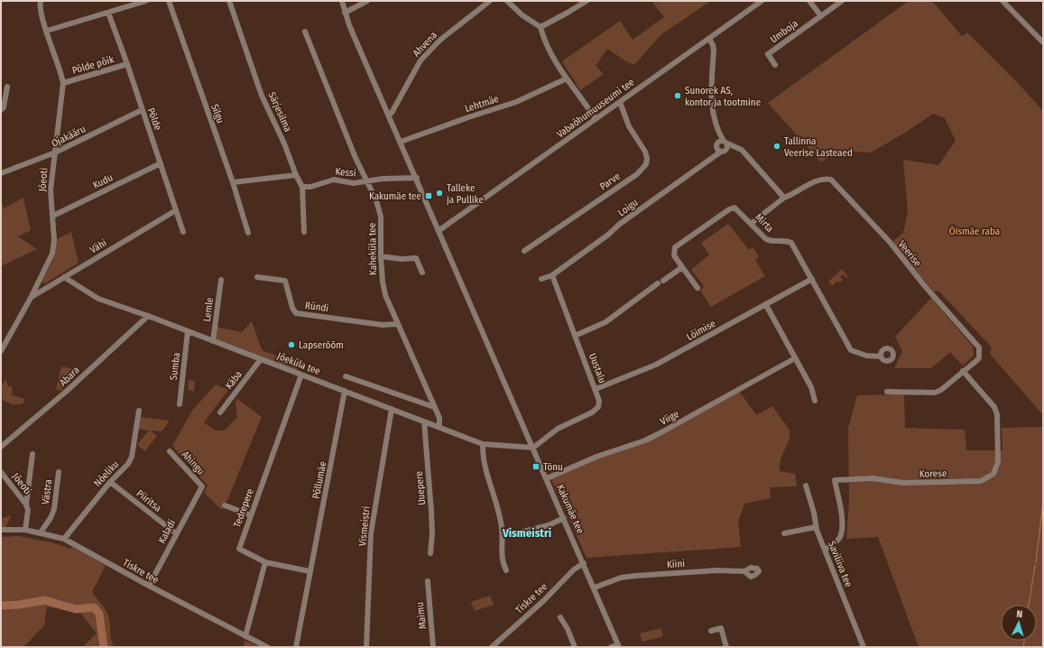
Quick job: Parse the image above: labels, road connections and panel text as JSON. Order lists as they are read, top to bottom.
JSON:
{
  "streets": {
    "street": [
      "Umboja",
      "Ahvena",
      "Põlde põik",
      "Lehtmäe",
      "Vabaõhumuuseumi tee",
      "Särjesilma",
      "Silgu",
      "Põlde",
      "Ojakääru",
      "Kessi",
      "Jõeoti",
      "Kudu",
      "Parve",
      "Loigu",
      "Mirta",
      "Vähi",
      "Kaheküla tee",
      "Veerise",
      "Ründi",
      "Lemle",
      "Lõimise",
      "Jõeküla tee",
      "Sumba",
      "Uustalu",
      "Abara",
      "Käba",
      "Viige",
      "Ahingu",
      "Nõeliku",
      "Korese",
      "Põllumäe",
      "Uuepere",
      "Västra",
      "Piiritsa",
      "Tedrepere",
      "Kakumäe tee",
      "Vismeistri",
      "Kaladi",
      "Kiini",
      "Saviliiva tee",
      "Tiskre tee",
      "Maimu"
    ]
  },
  "crossings": [
    ["Ahvena", "Kakumäe tee"],
    ["Põlde põik", "Põlde"],
    ["Põlde põik", "Jõeoti"],
    ["Lehtmäe", "Kakumäe tee"],
    ["Vabaõhumuuseumi tee", "Parve"],
    ["Vabaõhumuuseumi tee", "Loigu"],
    ["Vabaõhumuuseumi tee", "Kakumäe tee"],
    ["Särjesilma", "Kessi"],
    ["Põlde", "Ojakääru"],
    ["Põlde", "Kudu"],
    ["Põlde", "Vähi"],
    ["Ojakääru", "Jõeoti"],
    ["Kessi", "Kaheküla tee"],
    ["Kessi", "Kakumäe tee"],
    ["Jõeoti", "Kudu"],
    ["Jõeoti", "Vähi"],
    ["Jõeoti", "Tiskre tee"],
    ["Loigu", "Uustalu"],
    ["Mirta", "Lõimise"],
    ["Vähi", "Jõeküla tee"],
    ["Kaheküla tee", "Ründi"],
    ["Kaheküla tee", "Jõeküla tee"],
    ["Veerise", "Korese"],
    ["Lemle", "Jõeküla tee"],
    ["Lõimise", "Uustalu"],
    ["Jõeküla tee", "Sumba"],
    ["Jõeküla tee", "Uustalu"],
    ["Jõeküla tee", "Abara"],
    ["Jõeküla tee", "Käba"],
    ["Jõeküla tee", "Põllumäe"],
    ["Jõeküla tee", "Uuepere"],
    ["Jõeküla tee", "Tedrepere"],
    ["Jõeküla tee", "Kakumäe tee"],
    ["Jõeküla tee", "Vismeistri"],
    ["Uustalu", "Kakumäe tee"],
    ["Viige", "Kakumäe tee"],
    ["Ahingu", "Kaladi"],
    ["Nõeliku", "Piiritsa"],
    ["Nõeliku", "Tiskre tee"],
    ["Korese", "Saviliiva tee"],
    ["Västra", "Tiskre tee"],
    ["Piiritsa", "Kaladi"],
    ["Kakumäe tee", "Kiini"],
    ["Kakumäe tee", "Tiskre tee"],
    ["Kaladi", "Tiskre tee"]
  ],
  "districts": ["Vismeistri"],
  "parks": ["Õismäe raba"],
  "places": {
    "other": [
      "Sunorek AS, kontor ja tootmine",
      "Tallinna Veerise Lasteaed",
      "Talleke ja Pullike",
      "Lapserõõm"
    ],
    "transit": ["Kakumäe tee", "Tõnu"]
  },
  "north": "top"
}
